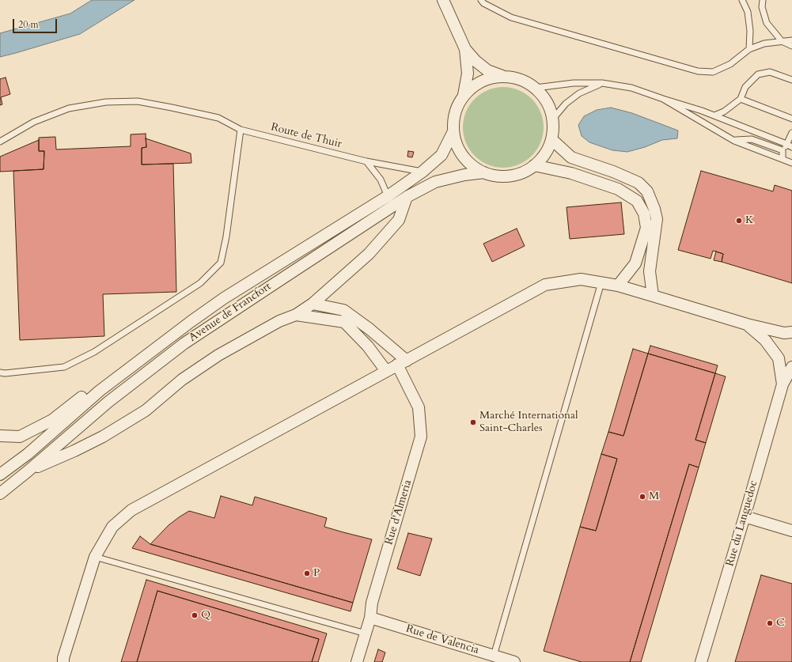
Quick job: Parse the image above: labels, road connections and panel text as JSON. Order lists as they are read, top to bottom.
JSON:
{
  "streets": {
    "street": [
      "Avenue de Francfort",
      "Rue d'Almeria",
      "Rue du Languedoc",
      "Rue de Valencia"
    ],
    "lane": ["Route de Thuir"]
  },
  "crossings": [
    ["Route de Thuir", "Avenue de Francfort"],
    ["Rue d'Almeria", "Rue de Valencia"]
  ],
  "places": [
    "K",
    "Marché International Saint-Charles",
    "M",
    "P",
    "Q",
    "C"
  ],
  "scale_bar": "20 m"
}
